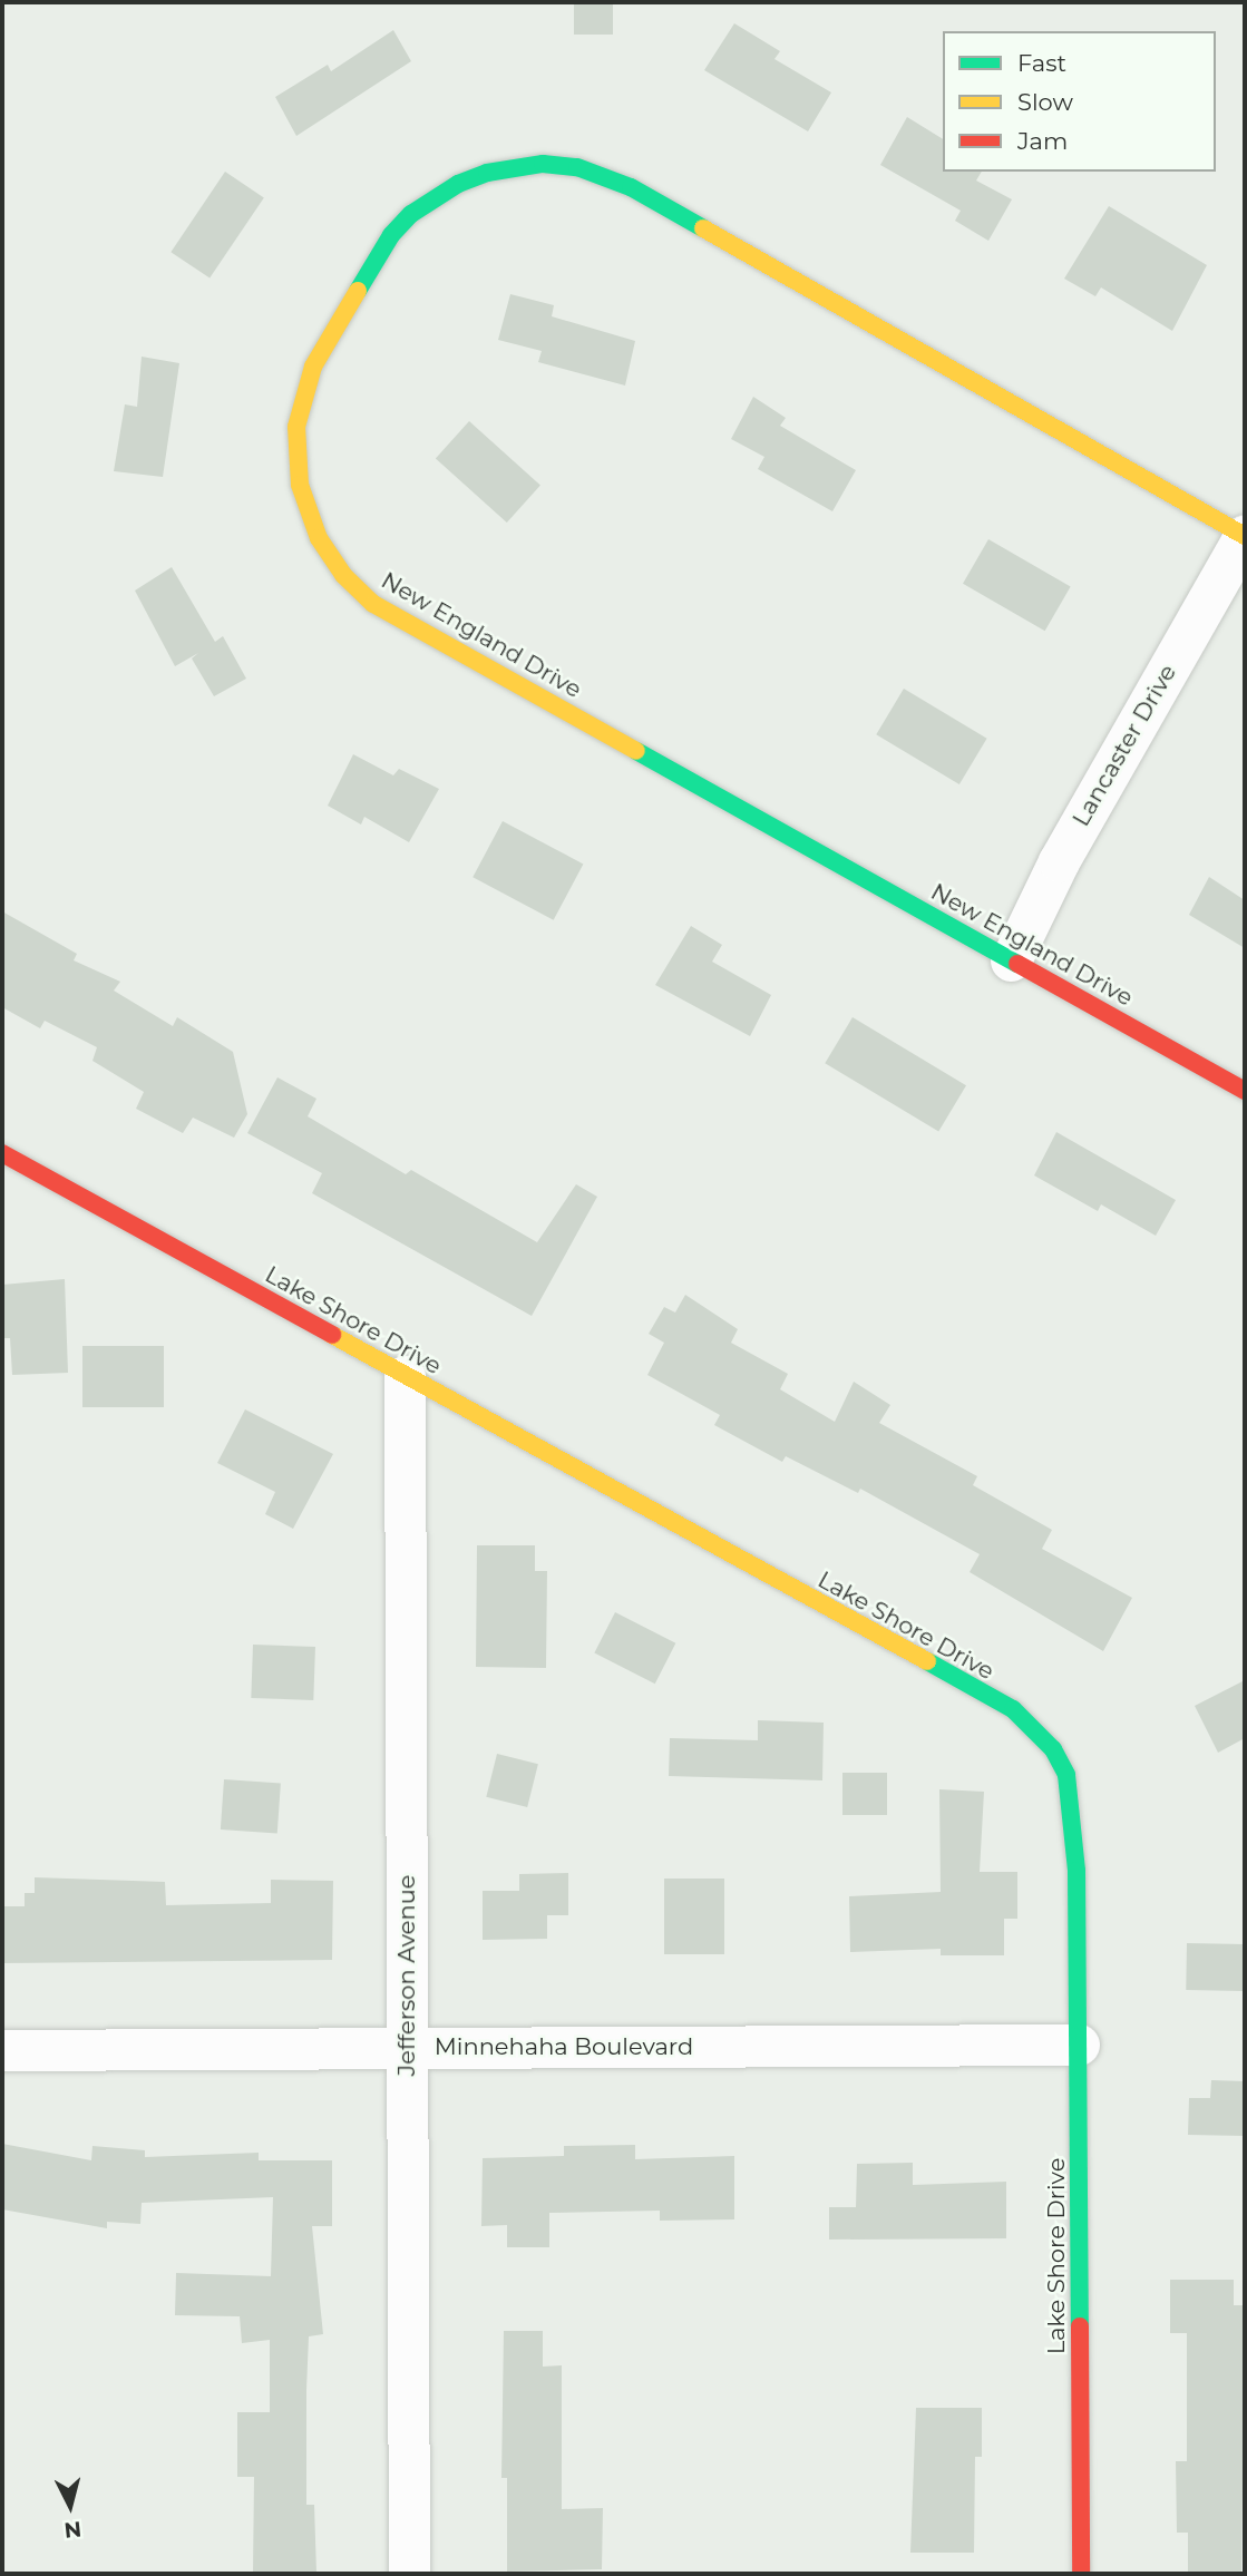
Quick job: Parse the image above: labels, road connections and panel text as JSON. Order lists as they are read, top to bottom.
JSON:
{
  "streets": {
    "street": [
      "New England Drive",
      "Lancaster Drive",
      "Lake Shore Drive",
      "Jefferson Avenue",
      "Minnehaha Boulevard"
    ]
  },
  "crossings": [
    ["New England Drive", "Lancaster Drive"],
    ["Lake Shore Drive", "Jefferson Avenue"],
    ["Lake Shore Drive", "Minnehaha Boulevard"],
    ["Jefferson Avenue", "Minnehaha Boulevard"]
  ],
  "legend": ["Fast", "Slow", "Jam"],
  "north": "bottom"
}
